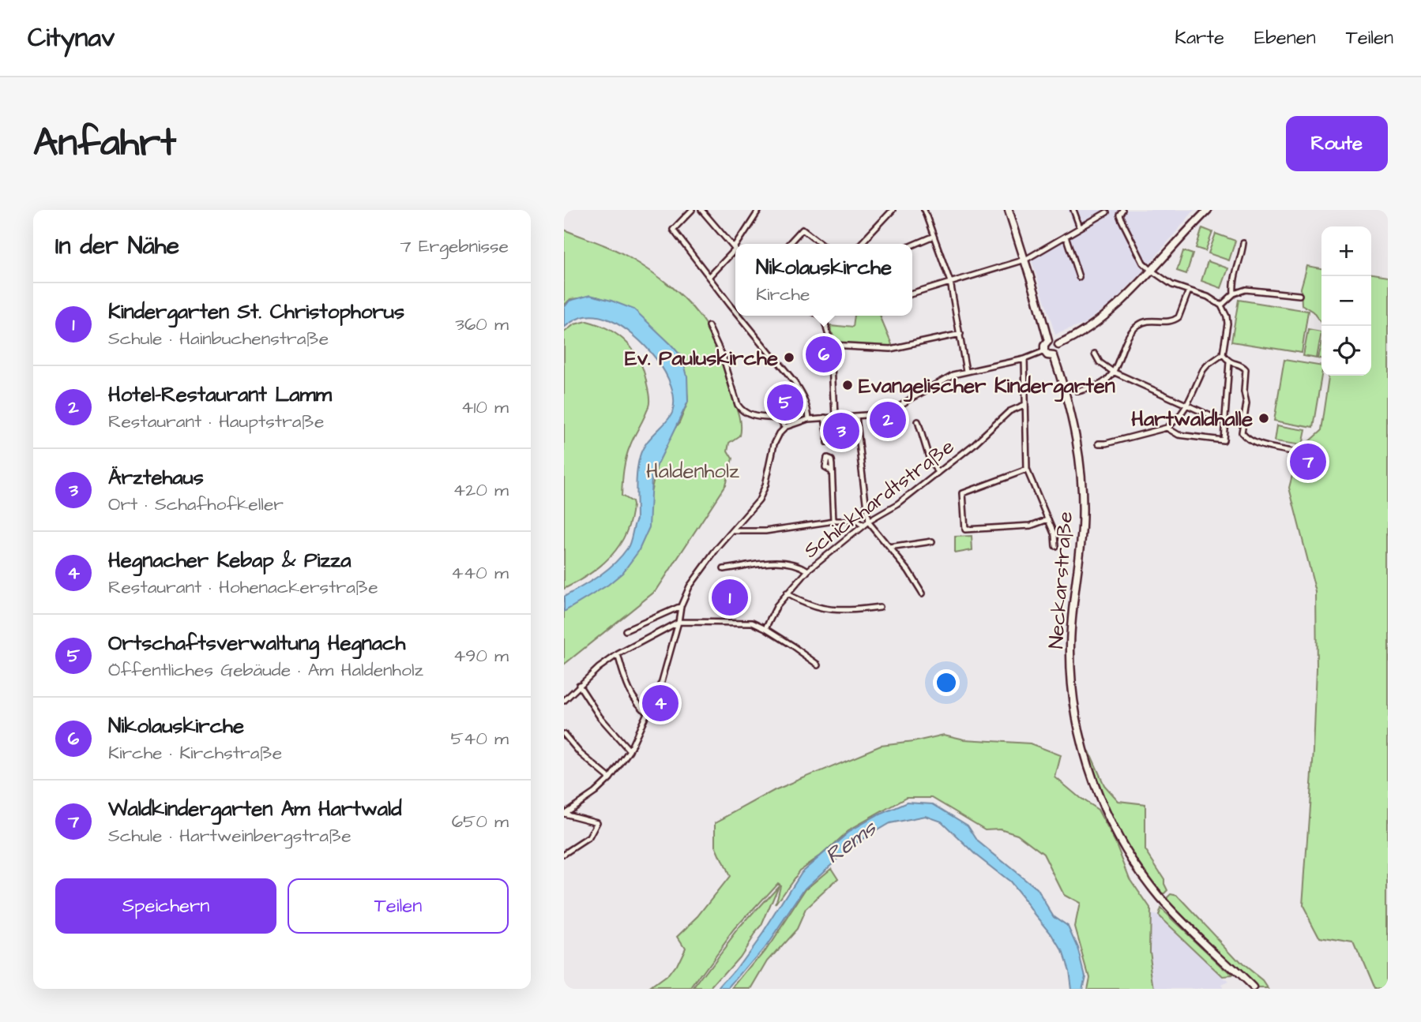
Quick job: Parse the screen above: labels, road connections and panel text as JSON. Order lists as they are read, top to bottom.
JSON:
{
  "streets": {
    "main road": ["Neckarstraße"],
    "street": ["Schickhardtstraße"]
  },
  "water": ["Rems"],
  "parks": ["Haldenholz"],
  "places": ["Ev. Pauluskirche", "Evangelischer Kindergarten", "Hartwaldhalle"],
  "page": {
    "header": "Citynav",
    "nav": ["Karte", "Ebenen", "Teilen"],
    "buttons": [
      "Route",
      ["Speichern", "Teilen"]
    ],
    "title": "Anfahrt",
    "heading": ["In der Nähe", "7 Ergebnisse"],
    "map_buttons": ["+", "−"],
    "popup": ["Nikolauskirche", "Kirche"],
    "list": [
      {
        "mark": "1",
        "name": "Kindergarten St. Christophorus",
        "note": "Schule · Hainbuchenstraße",
        "value": "360 m"
      },
      {
        "mark": "2",
        "name": "Hotel-Restaurant Lamm",
        "note": "Restaurant · Hauptstraße",
        "value": "410 m"
      },
      {
        "mark": "3",
        "name": "Ärztehaus",
        "note": "Ort · Schafhofkeller",
        "value": "420 m"
      },
      {
        "mark": "4",
        "name": "Hegnacher Kebap & Pizza",
        "note": "Restaurant · Hohenackerstraße",
        "value": "440 m"
      },
      {
        "mark": "5",
        "name": "Ortschaftsverwaltung Hegnach",
        "note": "Öffentliches Gebäude · Am Haldenholz",
        "value": "490 m"
      },
      {
        "mark": "6",
        "name": "Nikolauskirche",
        "note": "Kirche · Kirchstraße",
        "value": "540 m"
      },
      {
        "mark": "7",
        "name": "Waldkindergarten Am Hartwald",
        "note": "Schule · Hartweinbergstraße",
        "value": "650 m"
      }
    ],
    "pins": [
      "6",
      "5",
      "2",
      "3",
      "7",
      "1",
      "4"
    ]
  }
}
